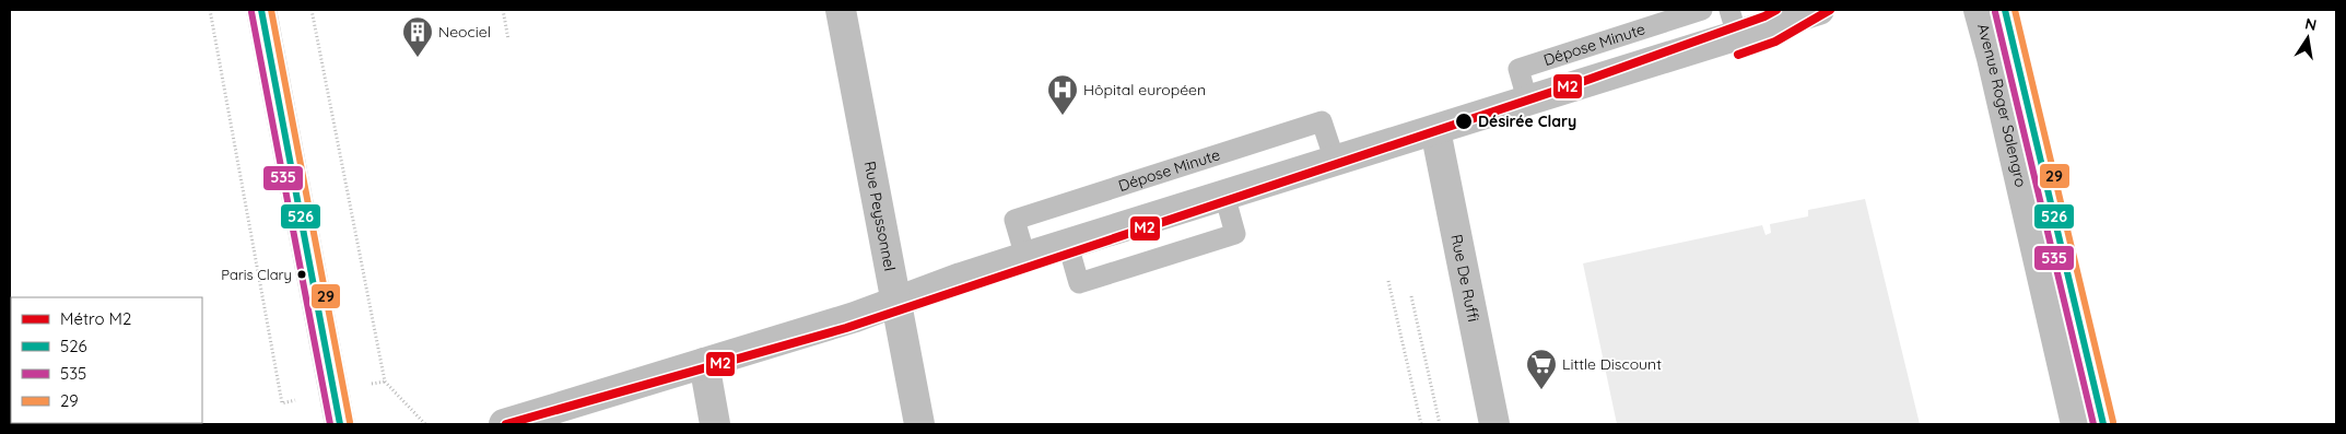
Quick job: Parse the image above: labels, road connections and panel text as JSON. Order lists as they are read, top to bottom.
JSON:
{
  "streets": {
    "street": ["Avenue Roger Salengro", "Rue Peyssonnel", "Rue De Ruffi"],
    "lane": ["Dépose Minute"]
  },
  "places": {
    "building": ["Neociel"],
    "hospital": ["Hôpital européen"],
    "other": ["Désirée Clary", "Paris Clary"],
    "supermarket": ["Little Discount"]
  },
  "lines": [
    "metro line M2",
    "transit line 526",
    "transit line 29",
    "transit line 535"
  ],
  "legend": [
    "Métro M2",
    "526",
    "535",
    "29"
  ],
  "north": "top"
}
